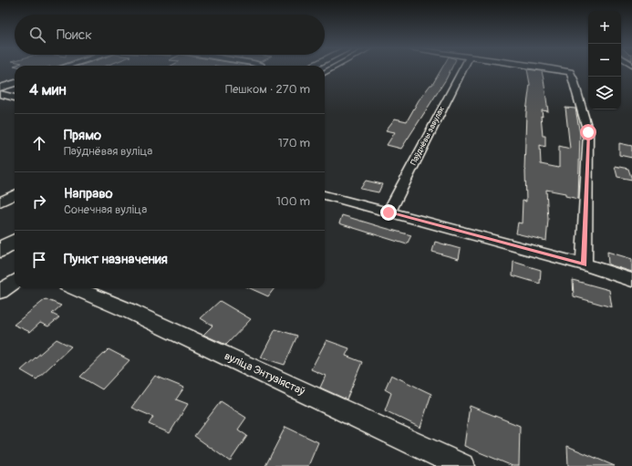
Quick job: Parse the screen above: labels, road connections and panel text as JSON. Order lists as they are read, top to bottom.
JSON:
{
  "streets": {
    "street": ["Паўднёвы завулак", "вуліца Энтузіястаў"]
  },
  "page": {
    "map_buttons": ["+", "−"],
    "search": "Поиск",
    "heading": ["4 мин", "Пешком · 270 m"],
    "list": [
      ["Прямо", "Паўднёвая вуліца", "170 m"],
      ["Направо", "Сонечная вуліца", "100 m"],
      "Пункт назначения"
    ]
  }
}
